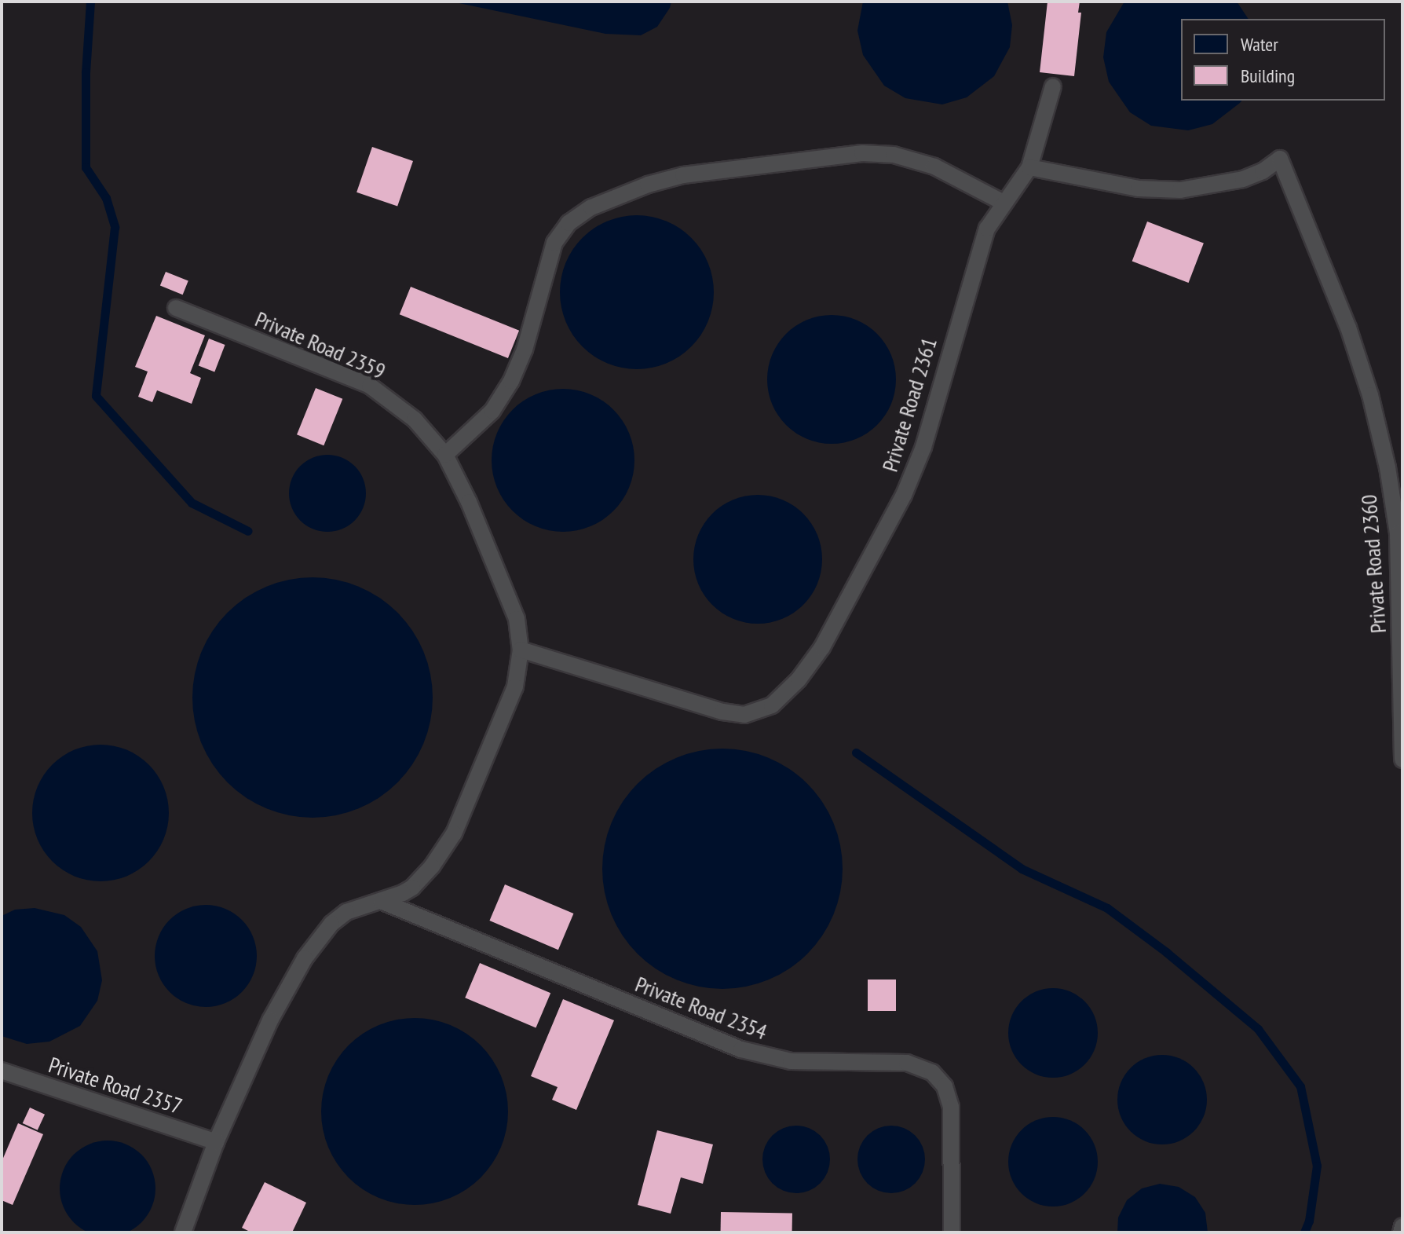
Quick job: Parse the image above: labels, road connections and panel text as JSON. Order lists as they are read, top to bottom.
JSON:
{
  "streets": {
    "lane": [
      "Private Road 2359",
      "Private Road 2361",
      "Private Road 2360",
      "Private Road 2354",
      "Private Road 2357"
    ]
  },
  "crossings": [
    ["Private Road 2359", "Private Road 2361"],
    ["Private Road 2361", "Private Road 2360"]
  ],
  "legend": ["Water", "Building"]
}
